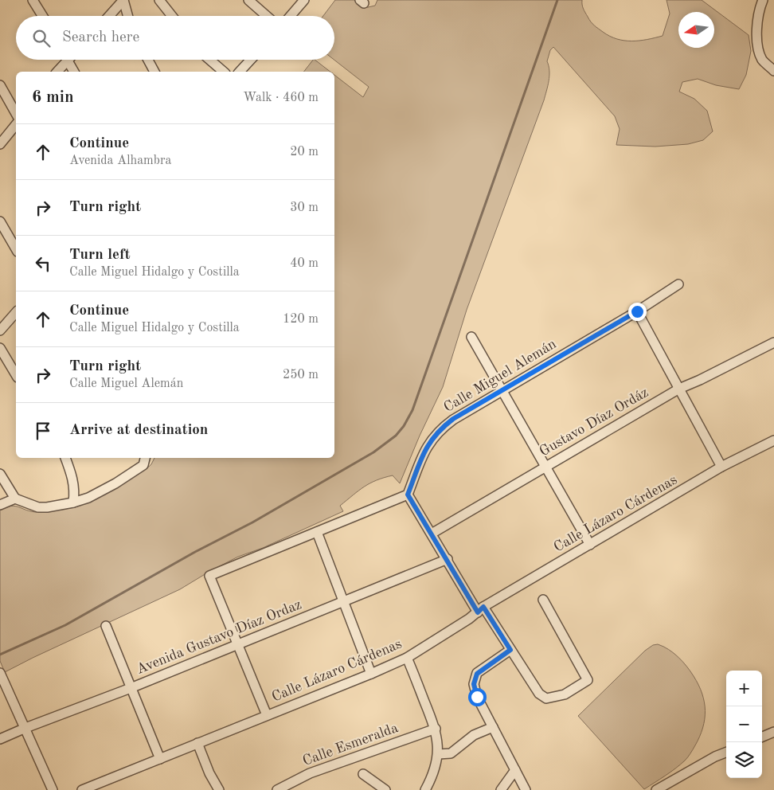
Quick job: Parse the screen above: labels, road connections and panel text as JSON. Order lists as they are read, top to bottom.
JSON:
{
  "streets": {
    "street": [
      "Calle Miguel Alemán",
      "Gustavo Díaz Ordáz",
      "Calle Lázaro Cárdenas",
      "Avenida Gustavo Díaz Ordaz",
      "Calle Esmeralda"
    ]
  },
  "north": "left",
  "page": {
    "search": "Search here",
    "heading": ["6 min", "Walk · 460 m"],
    "list": [
      ["Continue", "Avenida Alhambra", "20 m"],
      ["Turn right", "30 m"],
      ["Turn left", "Calle Miguel Hidalgo y Costilla", "40 m"],
      ["Continue", "Calle Miguel Hidalgo y Costilla", "120 m"],
      ["Turn right", "Calle Miguel Alemán", "250 m"],
      "Arrive at destination"
    ],
    "map_buttons": ["+", "−"]
  }
}
